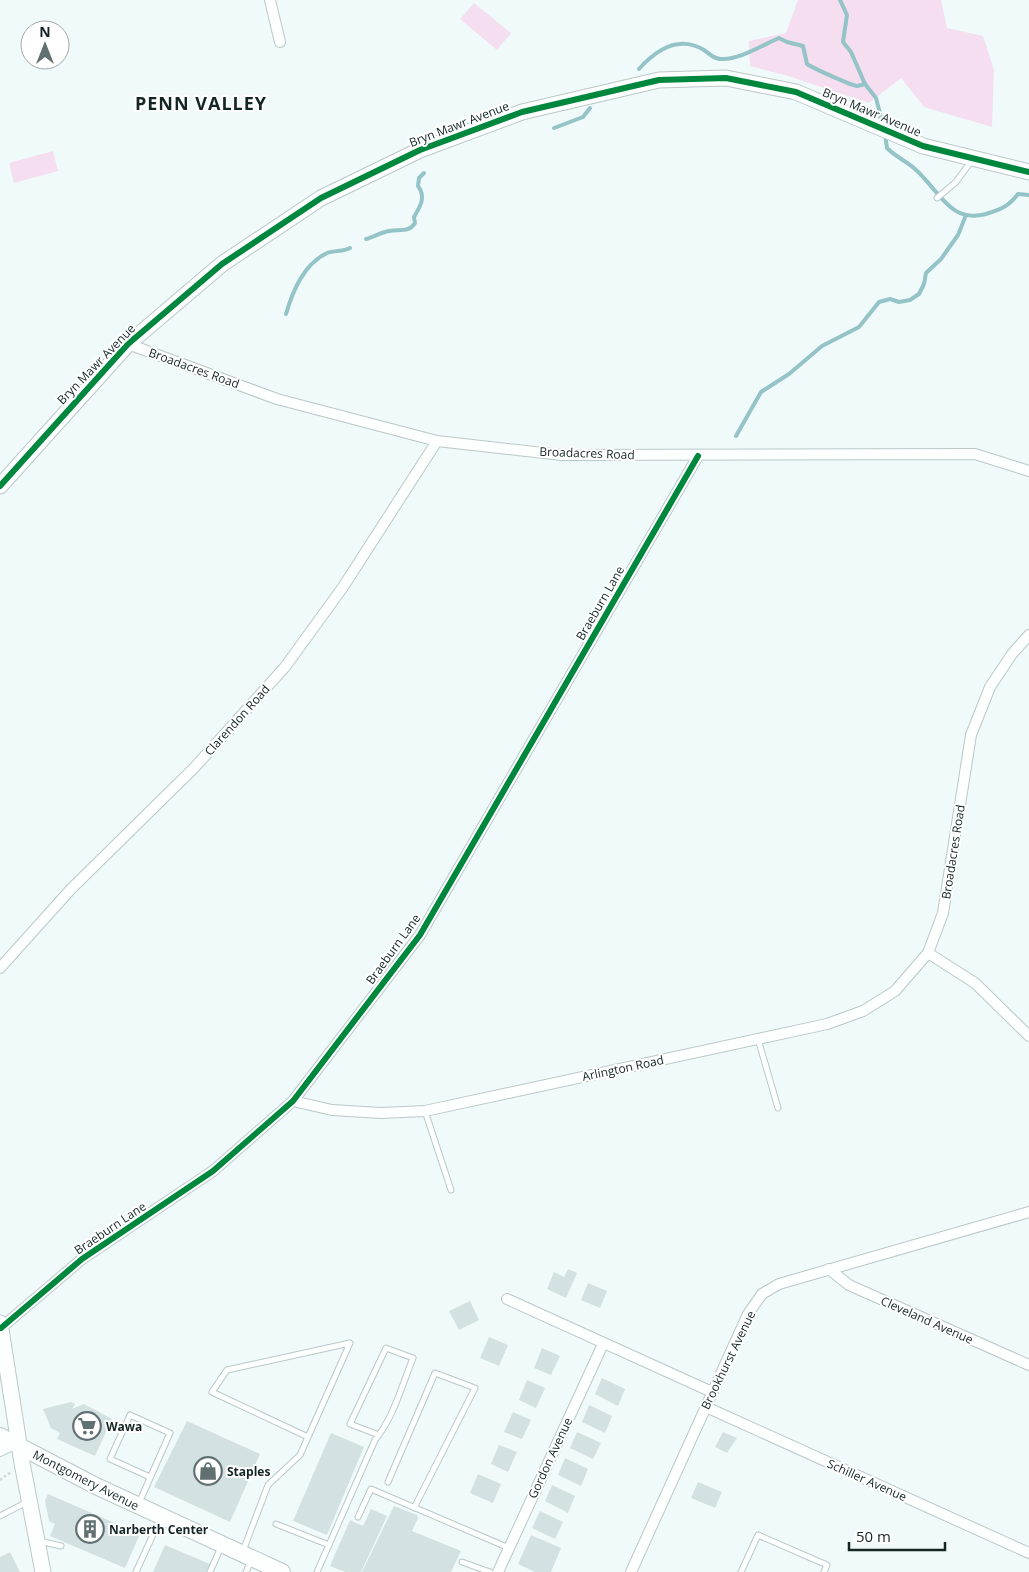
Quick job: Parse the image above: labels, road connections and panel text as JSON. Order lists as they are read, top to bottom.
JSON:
{
  "streets": {
    "main road": ["Montgomery Avenue"],
    "street": [
      "Bryn Mawr Avenue",
      "Broadacres Road",
      "Braeburn Lane",
      "Clarendon Road",
      "Arlington Road",
      "Cleveland Avenue",
      "Brookhurst Avenue",
      "Gordon Avenue",
      "Schiller Avenue"
    ]
  },
  "crossings": [
    ["Bryn Mawr Avenue", "Broadacres Road"],
    ["Broadacres Road", "Braeburn Lane"],
    ["Broadacres Road", "Clarendon Road"],
    ["Broadacres Road", "Arlington Road"],
    ["Braeburn Lane", "Arlington Road"],
    ["Cleveland Avenue", "Brookhurst Avenue"],
    ["Brookhurst Avenue", "Schiller Avenue"]
  ],
  "districts": ["PENN VALLEY"],
  "places": {
    "supermarket": ["Wawa"],
    "shop": ["Staples"],
    "building": ["Narberth Center"]
  },
  "scale_bar": "50 m",
  "north": "top"
}
